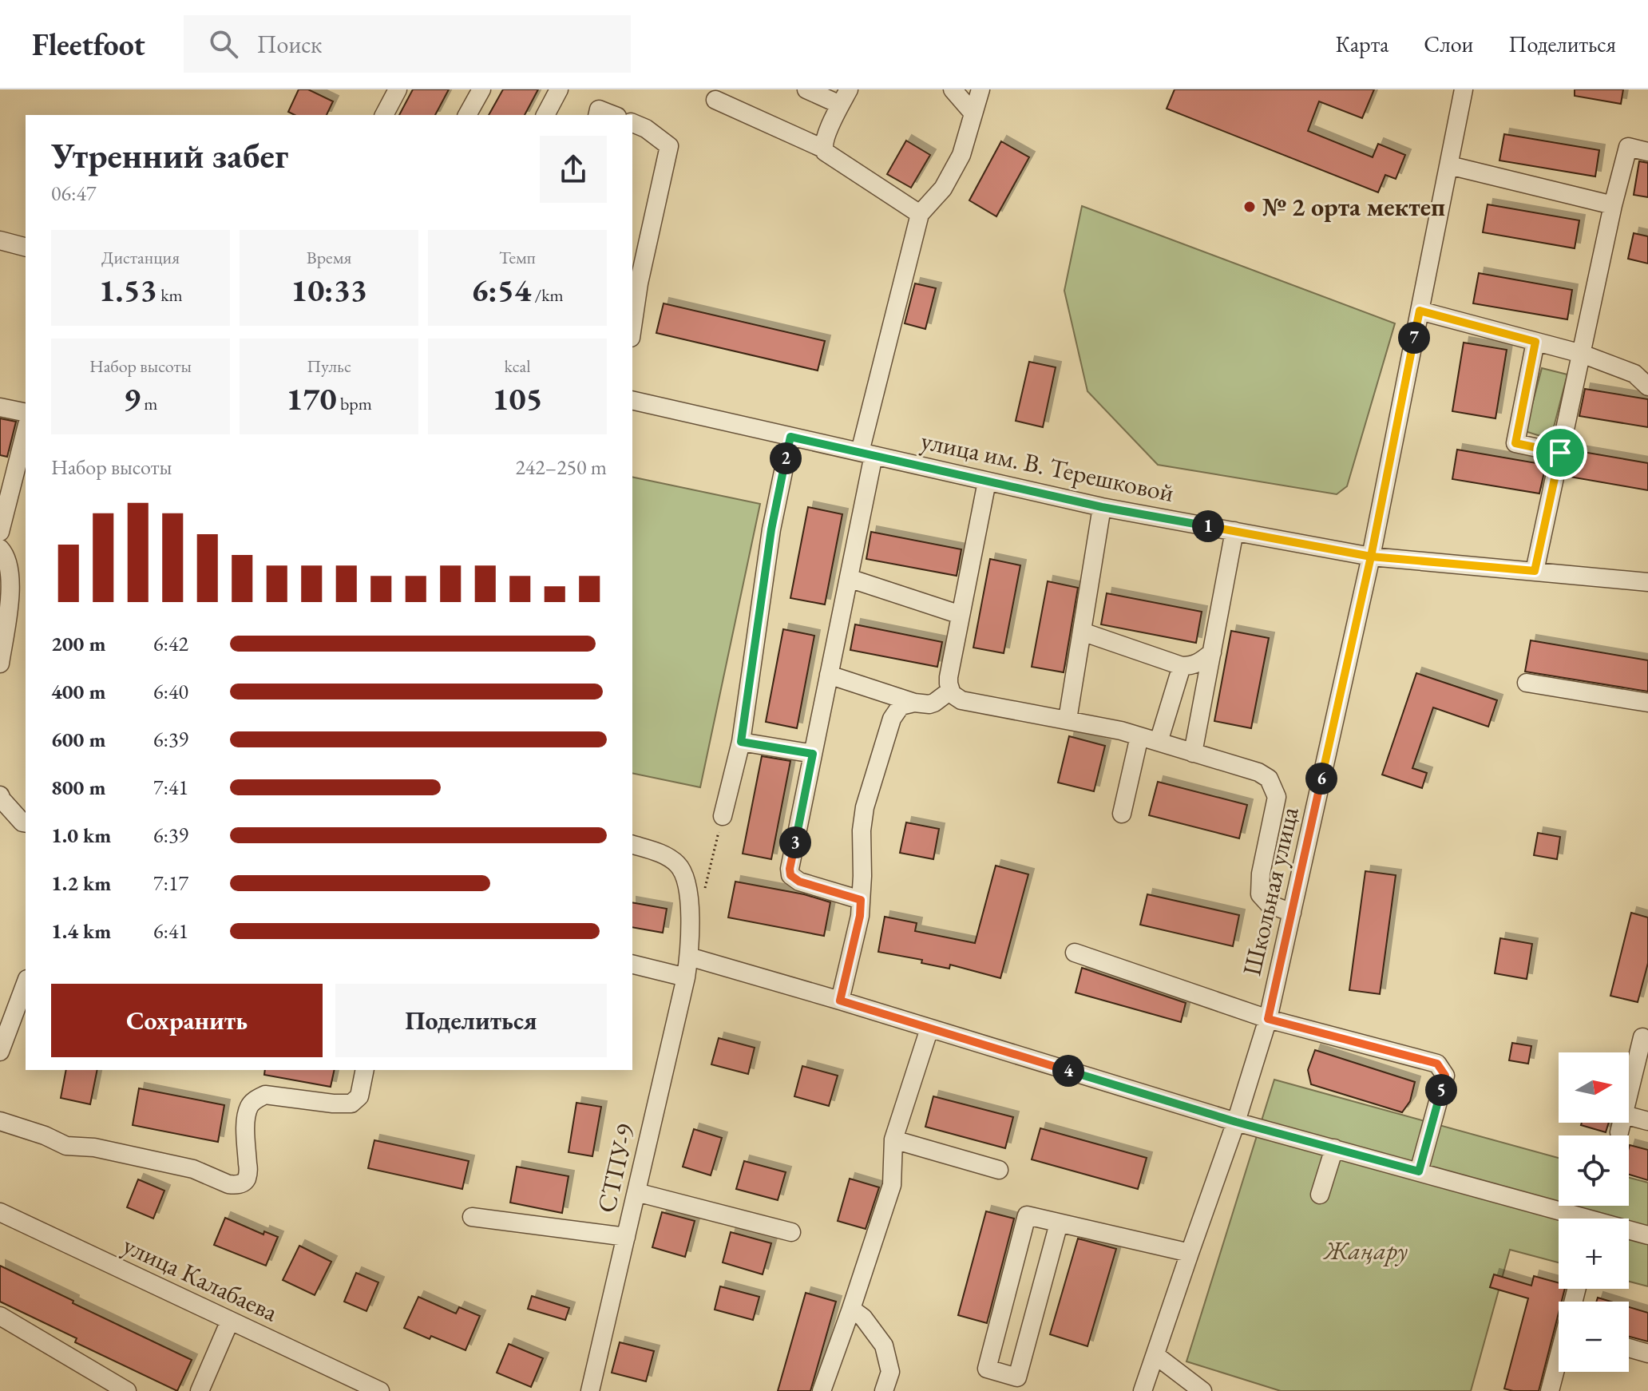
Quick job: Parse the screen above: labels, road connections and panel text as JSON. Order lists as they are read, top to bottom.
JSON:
{
  "streets": {
    "street": [
      "улица им. В. Терешковой",
      "Школьная улица",
      "СТПУ-9",
      "улица Калабаева"
    ]
  },
  "crossings": [
    ["улица им. В. Терешковой", "Школьная улица"]
  ],
  "parks": ["Жаңару"],
  "places": ["№ 2 орта мектеп"],
  "north": "right",
  "page": {
    "header": "Fleetfoot",
    "search": "Поиск",
    "nav": ["Карта", "Слои", "Поделиться"],
    "heading": ["Утренний забег", "06:47"],
    "stats": [
      ["Дистанция", "1.53 km"],
      ["Время", "10:33"],
      ["Темп", "6:54 /km"],
      ["Набор высоты", "9 m"],
      ["Пульс", "170 bpm"],
      ["kcal", "105"]
    ],
    "pins": [
      "7",
      "2",
      "1",
      "6",
      "3",
      "4",
      "5"
    ],
    "chart": ["Набор высоты", "242–250 m"],
    "list": [
      {
        "name": "200 m",
        "note": "6:42"
      },
      {
        "name": "400 m",
        "note": "6:40"
      },
      {
        "name": "600 m",
        "note": "6:39"
      },
      {
        "name": "800 m",
        "note": "7:41"
      },
      {
        "name": "1.0 km",
        "note": "6:39"
      },
      {
        "name": "1.2 km",
        "note": "7:17"
      },
      {
        "name": "1.4 km",
        "note": "6:41"
      }
    ],
    "buttons": ["Сохранить", "Поделиться"],
    "map_buttons": ["+", "−"]
  }
}
